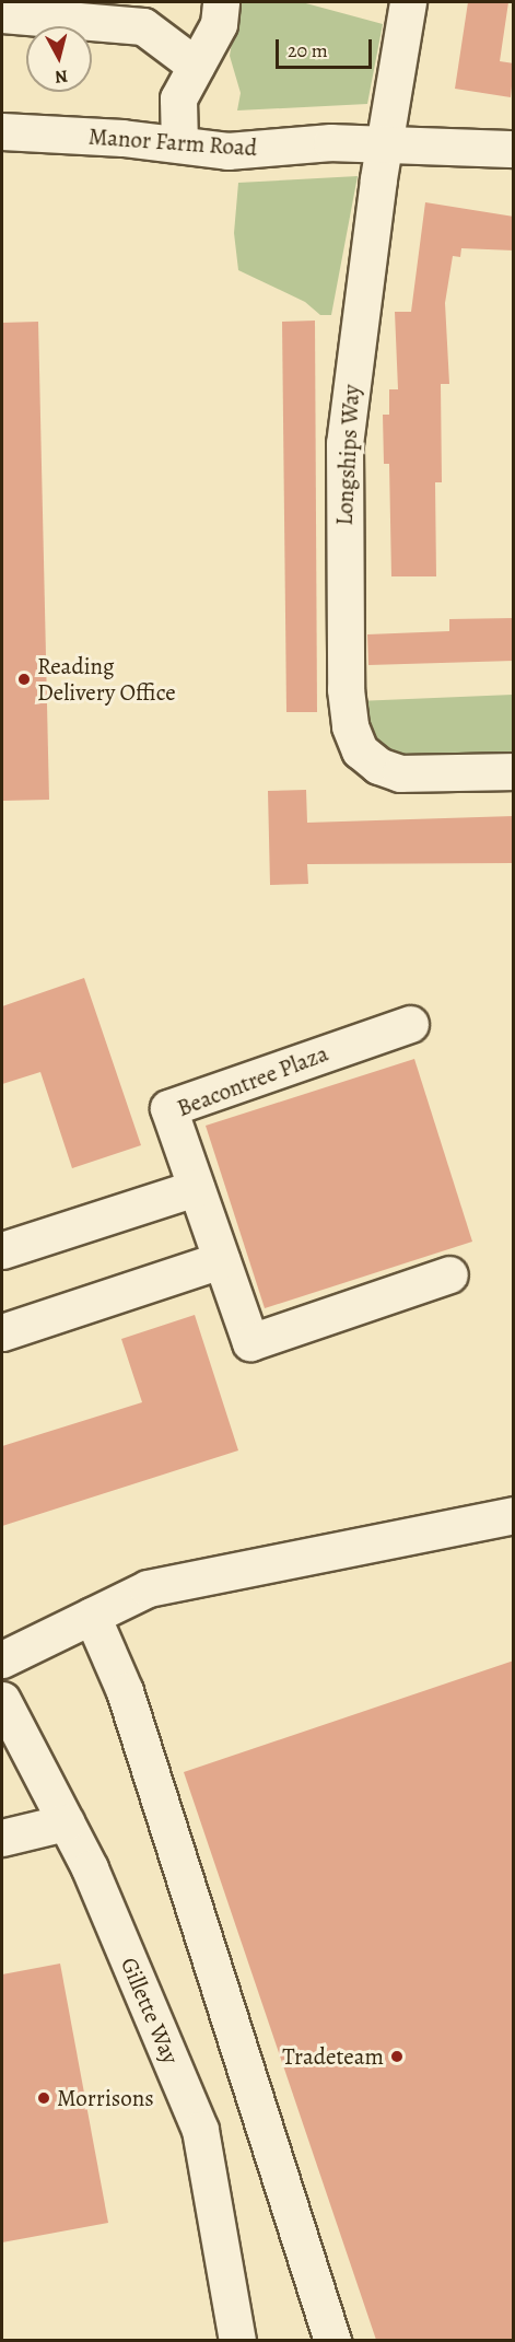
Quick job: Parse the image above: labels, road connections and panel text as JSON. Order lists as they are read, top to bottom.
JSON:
{
  "streets": {
    "street": [
      "Manor Farm Road",
      "Longships Way",
      "Beacontree Plaza",
      "Gillette Way"
    ]
  },
  "crossings": [
    ["Manor Farm Road", "Longships Way"]
  ],
  "places": ["Reading Delivery Office", "Tradeteam", "Morrisons"],
  "scale_bar": "20 m",
  "north": "bottom"
}
